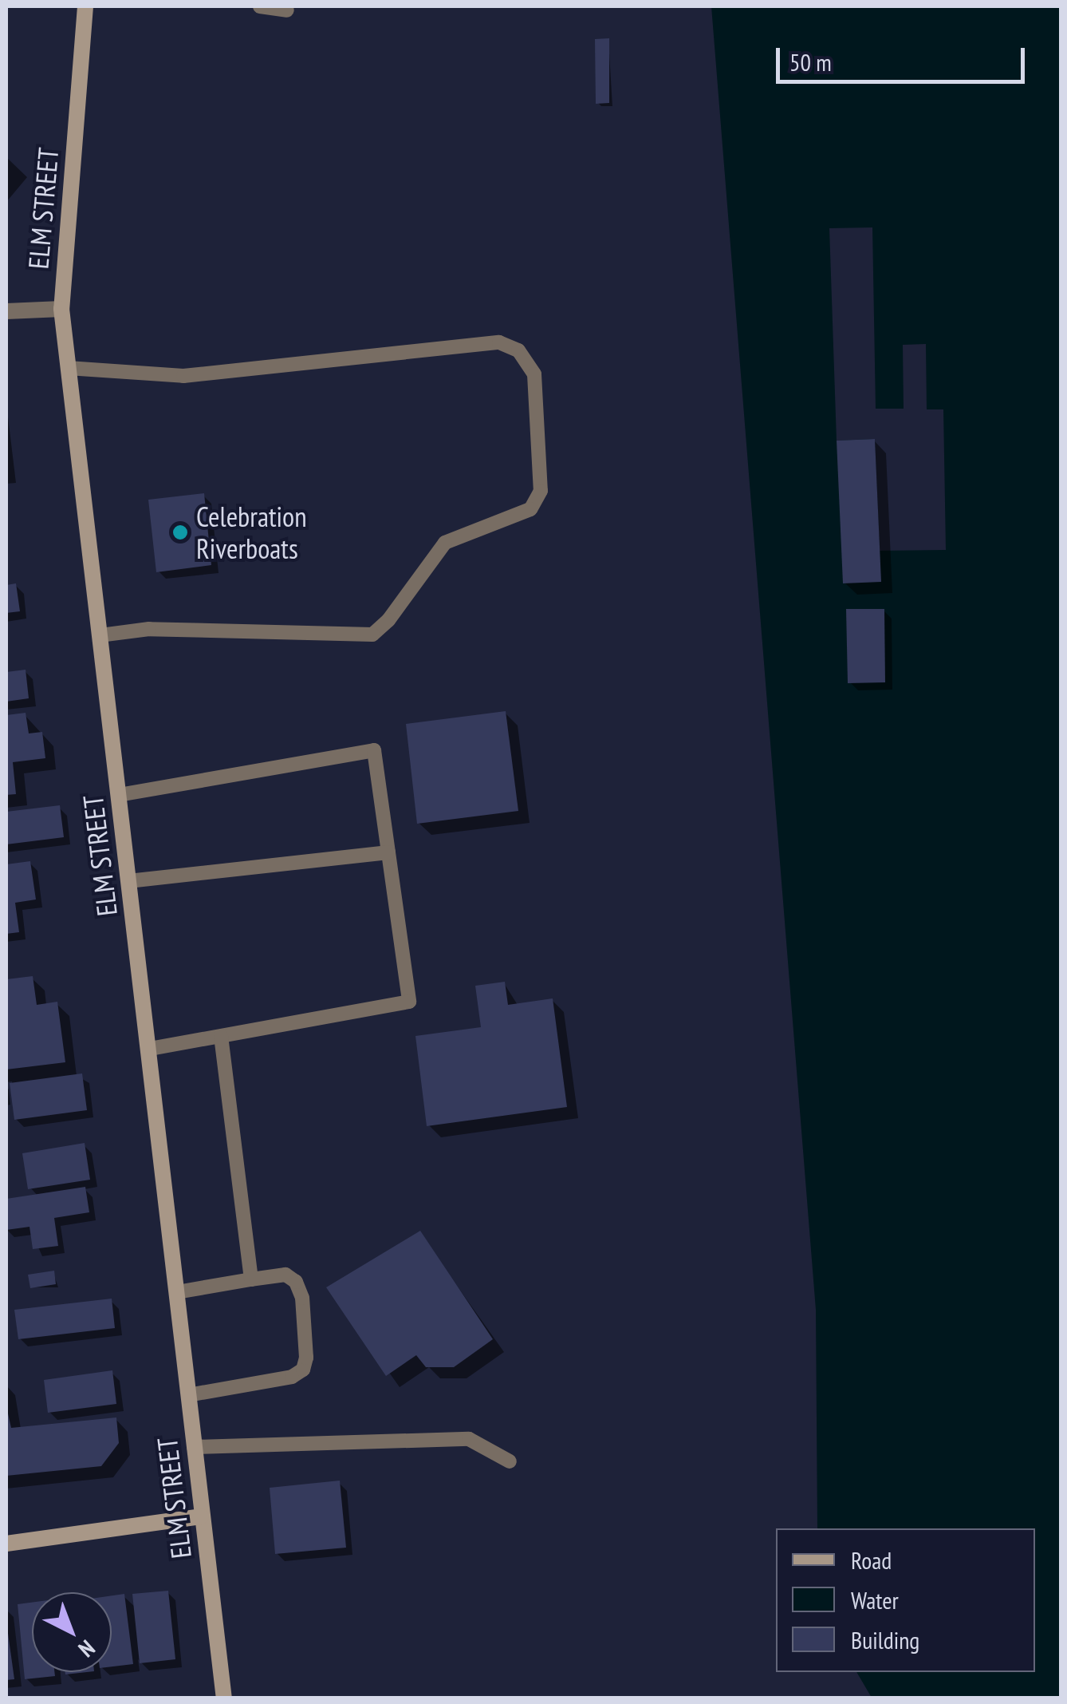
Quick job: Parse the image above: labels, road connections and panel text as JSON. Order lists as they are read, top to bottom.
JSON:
{
  "streets": {
    "main road": ["ELM STREET"]
  },
  "places": ["Celebration Riverboats"],
  "legend": ["Road", "Water", "Building"],
  "scale_bar": "50 m",
  "north": "bottom right"
}
